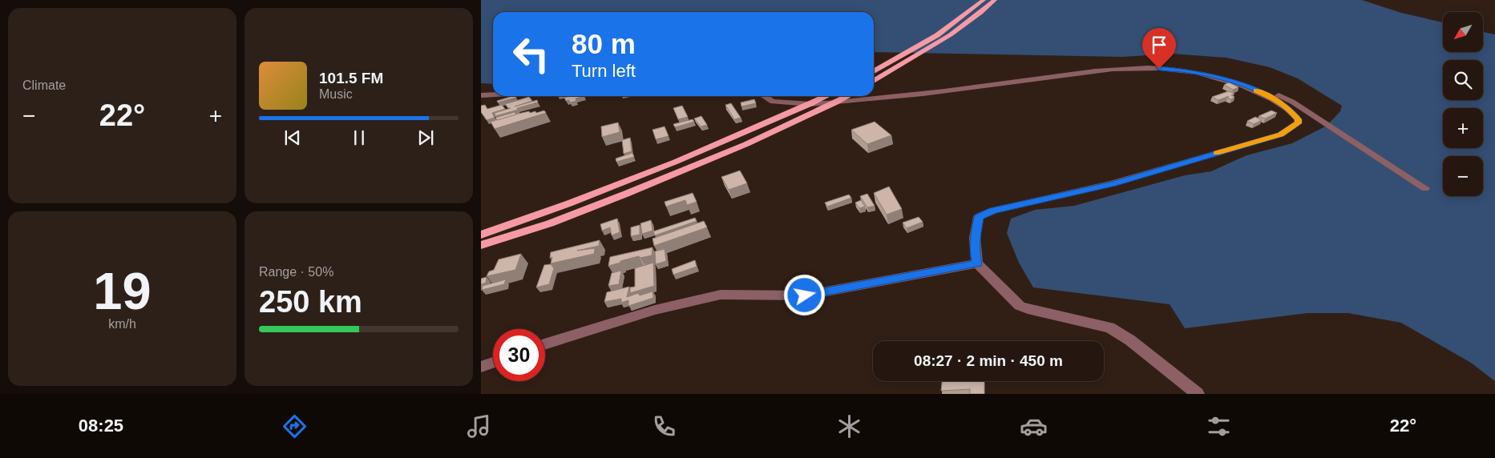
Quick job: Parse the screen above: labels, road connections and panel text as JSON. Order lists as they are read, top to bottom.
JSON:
{
  "north": "bottom left",
  "page": {
    "tile": [
      "Climate",
      ["19", "km/h"],
      ["Range · 50%", "250 km"]
    ],
    "map_buttons": ["+", "−"],
    "turn": ["80 m", "Turn left"],
    "song": ["101.5 FM", "Music"],
    "heat": ["−", "22°", "+"],
    "limit": "30",
    "trip": "08:27 · 2 min · 450 m",
    "tabs": ["08:25", "22°"]
  }
}
